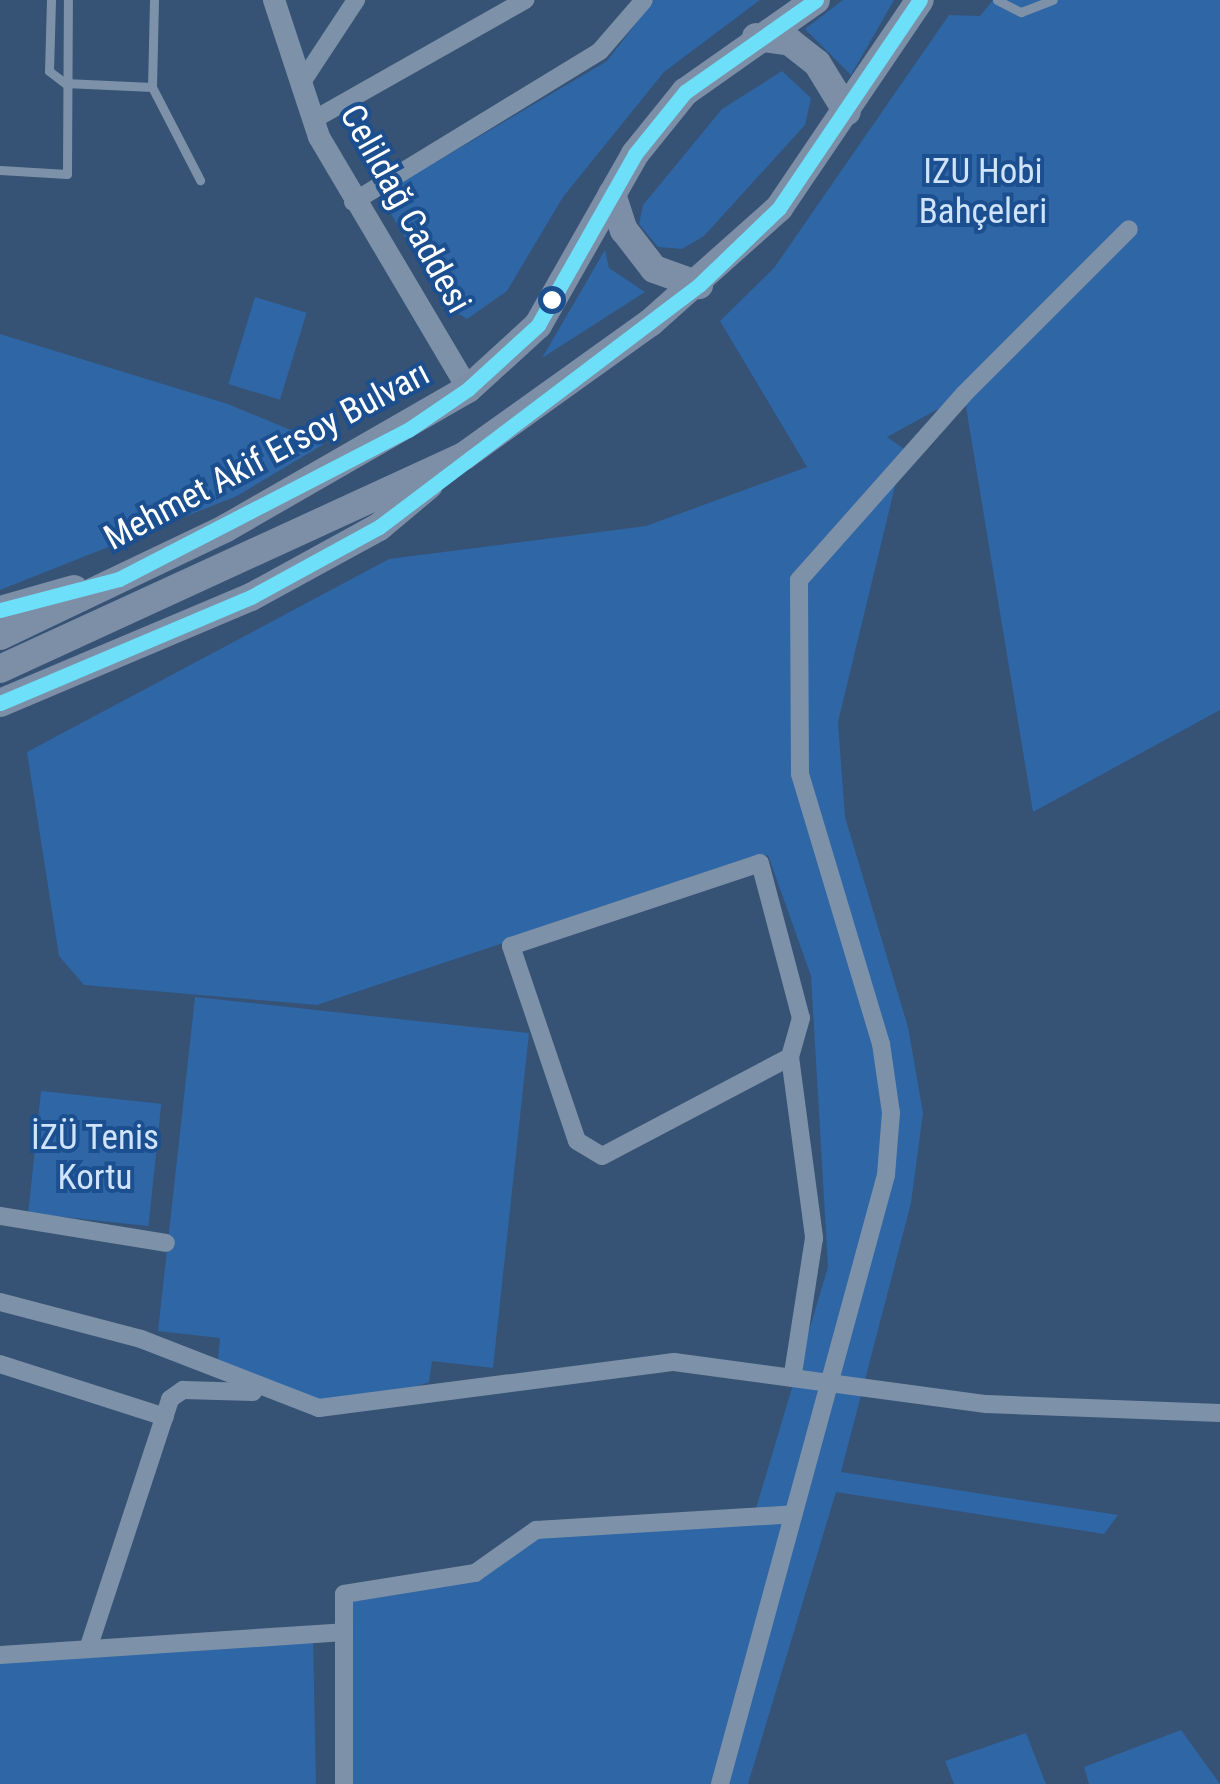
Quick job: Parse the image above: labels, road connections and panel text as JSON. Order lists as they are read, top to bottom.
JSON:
{
  "streets": {
    "main road": ["Mehmet Akif Ersoy Bulvarı"],
    "street": ["Celildağ Caddesi"]
  },
  "crossings": [
    ["Celildağ Caddesi", "Mehmet Akif Ersoy Bulvarı"]
  ],
  "parks": ["IZU Hobi Bahçeleri", "İZÜ Tenis Kortu"]
}
